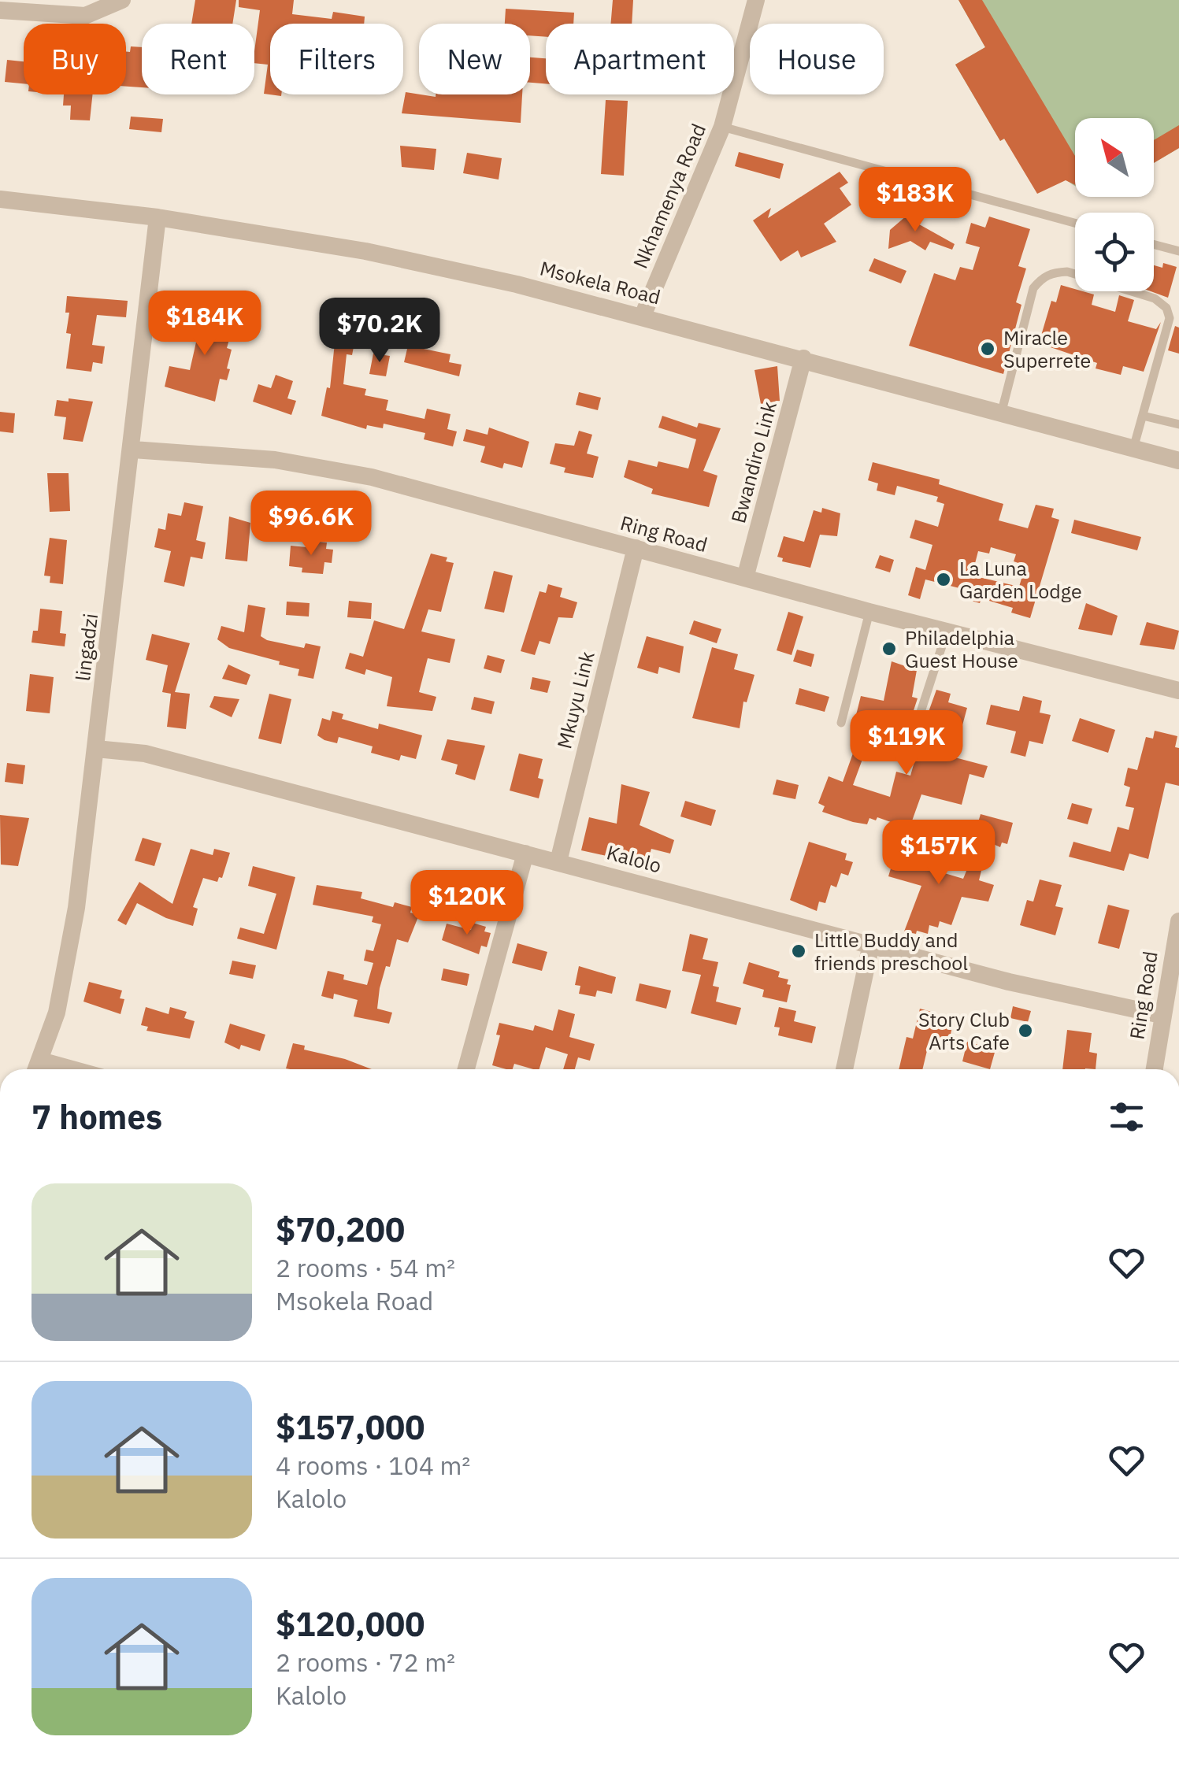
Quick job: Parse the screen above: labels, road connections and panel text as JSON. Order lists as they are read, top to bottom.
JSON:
{
  "streets": {
    "street": [
      "Nkhamenya Road",
      "Msokela Road",
      "Bwandiro Link",
      "Ring Road",
      "lingadzi",
      "Mkuyu Link",
      "Kalolo"
    ]
  },
  "crossings": [
    ["Nkhamenya Road", "Msokela Road"],
    ["Msokela Road", "Bwandiro Link"],
    ["Msokela Road", "lingadzi"],
    ["Bwandiro Link", "Ring Road"],
    ["Ring Road", "lingadzi"],
    ["Ring Road", "Mkuyu Link"],
    ["Ring Road", "Kalolo"],
    ["lingadzi", "Kalolo"],
    ["Mkuyu Link", "Kalolo"]
  ],
  "places": [
    "Miracle Superrete",
    "La Luna Garden Lodge",
    "Philadelphia Guest House",
    "Little Buddy and friends preschool",
    "Story Club Arts Cafe"
  ],
  "north": "top left",
  "page": {
    "chip": [
      "Buy",
      "Rent",
      "Filters",
      "New",
      "Apartment",
      "House"
    ],
    "price": [
      "$183K",
      "$184K",
      "$70.2K",
      "$96.6K",
      "$119K",
      "$157K",
      "$120K"
    ],
    "heading": "7 homes",
    "list": [
      {
        "name": "$70,200",
        "note": "2 rooms · 54 m² · Msokela Road"
      },
      {
        "name": "$157,000",
        "note": "4 rooms · 104 m² · Kalolo"
      },
      {
        "name": "$120,000",
        "note": "2 rooms · 72 m² · Kalolo"
      }
    ]
  }
}
